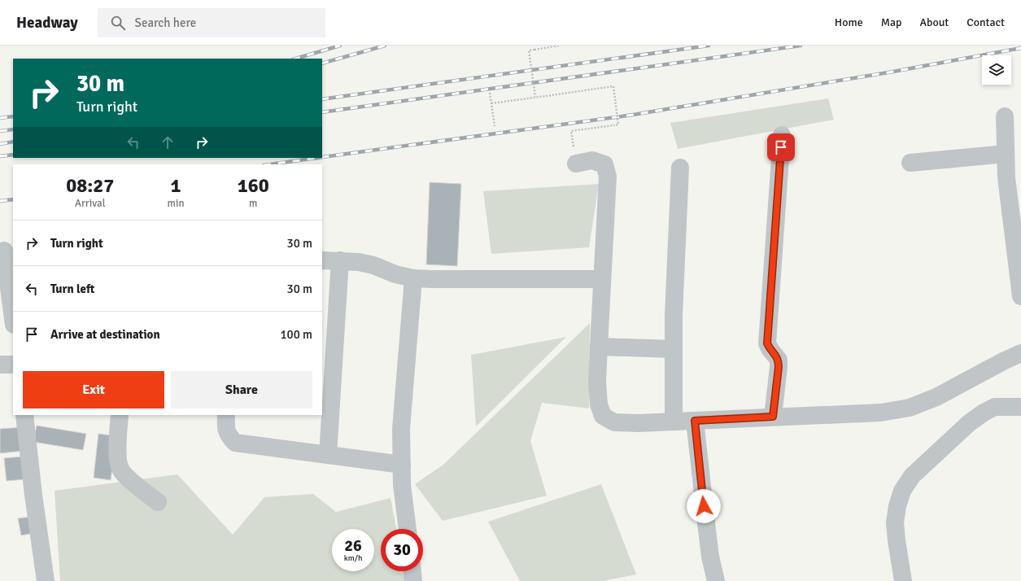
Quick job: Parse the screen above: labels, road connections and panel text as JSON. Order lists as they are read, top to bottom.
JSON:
{
  "page": {
    "header": "Headway",
    "search": "Search here",
    "nav": [
      "Home",
      "Map",
      "About",
      "Contact"
    ],
    "turn": ["30 m", "Turn right"],
    "eta": [
      "08:27",
      "Arrival",
      "1",
      "min",
      "160",
      "m"
    ],
    "list": [
      {
        "name": "Turn right",
        "value": "30 m"
      },
      {
        "name": "Turn left",
        "value": "30 m"
      },
      {
        "name": "Arrive at destination",
        "value": "100 m"
      }
    ],
    "buttons": ["Exit", "Share"],
    "speed": "26 km/h",
    "limit": "30"
  }
}
